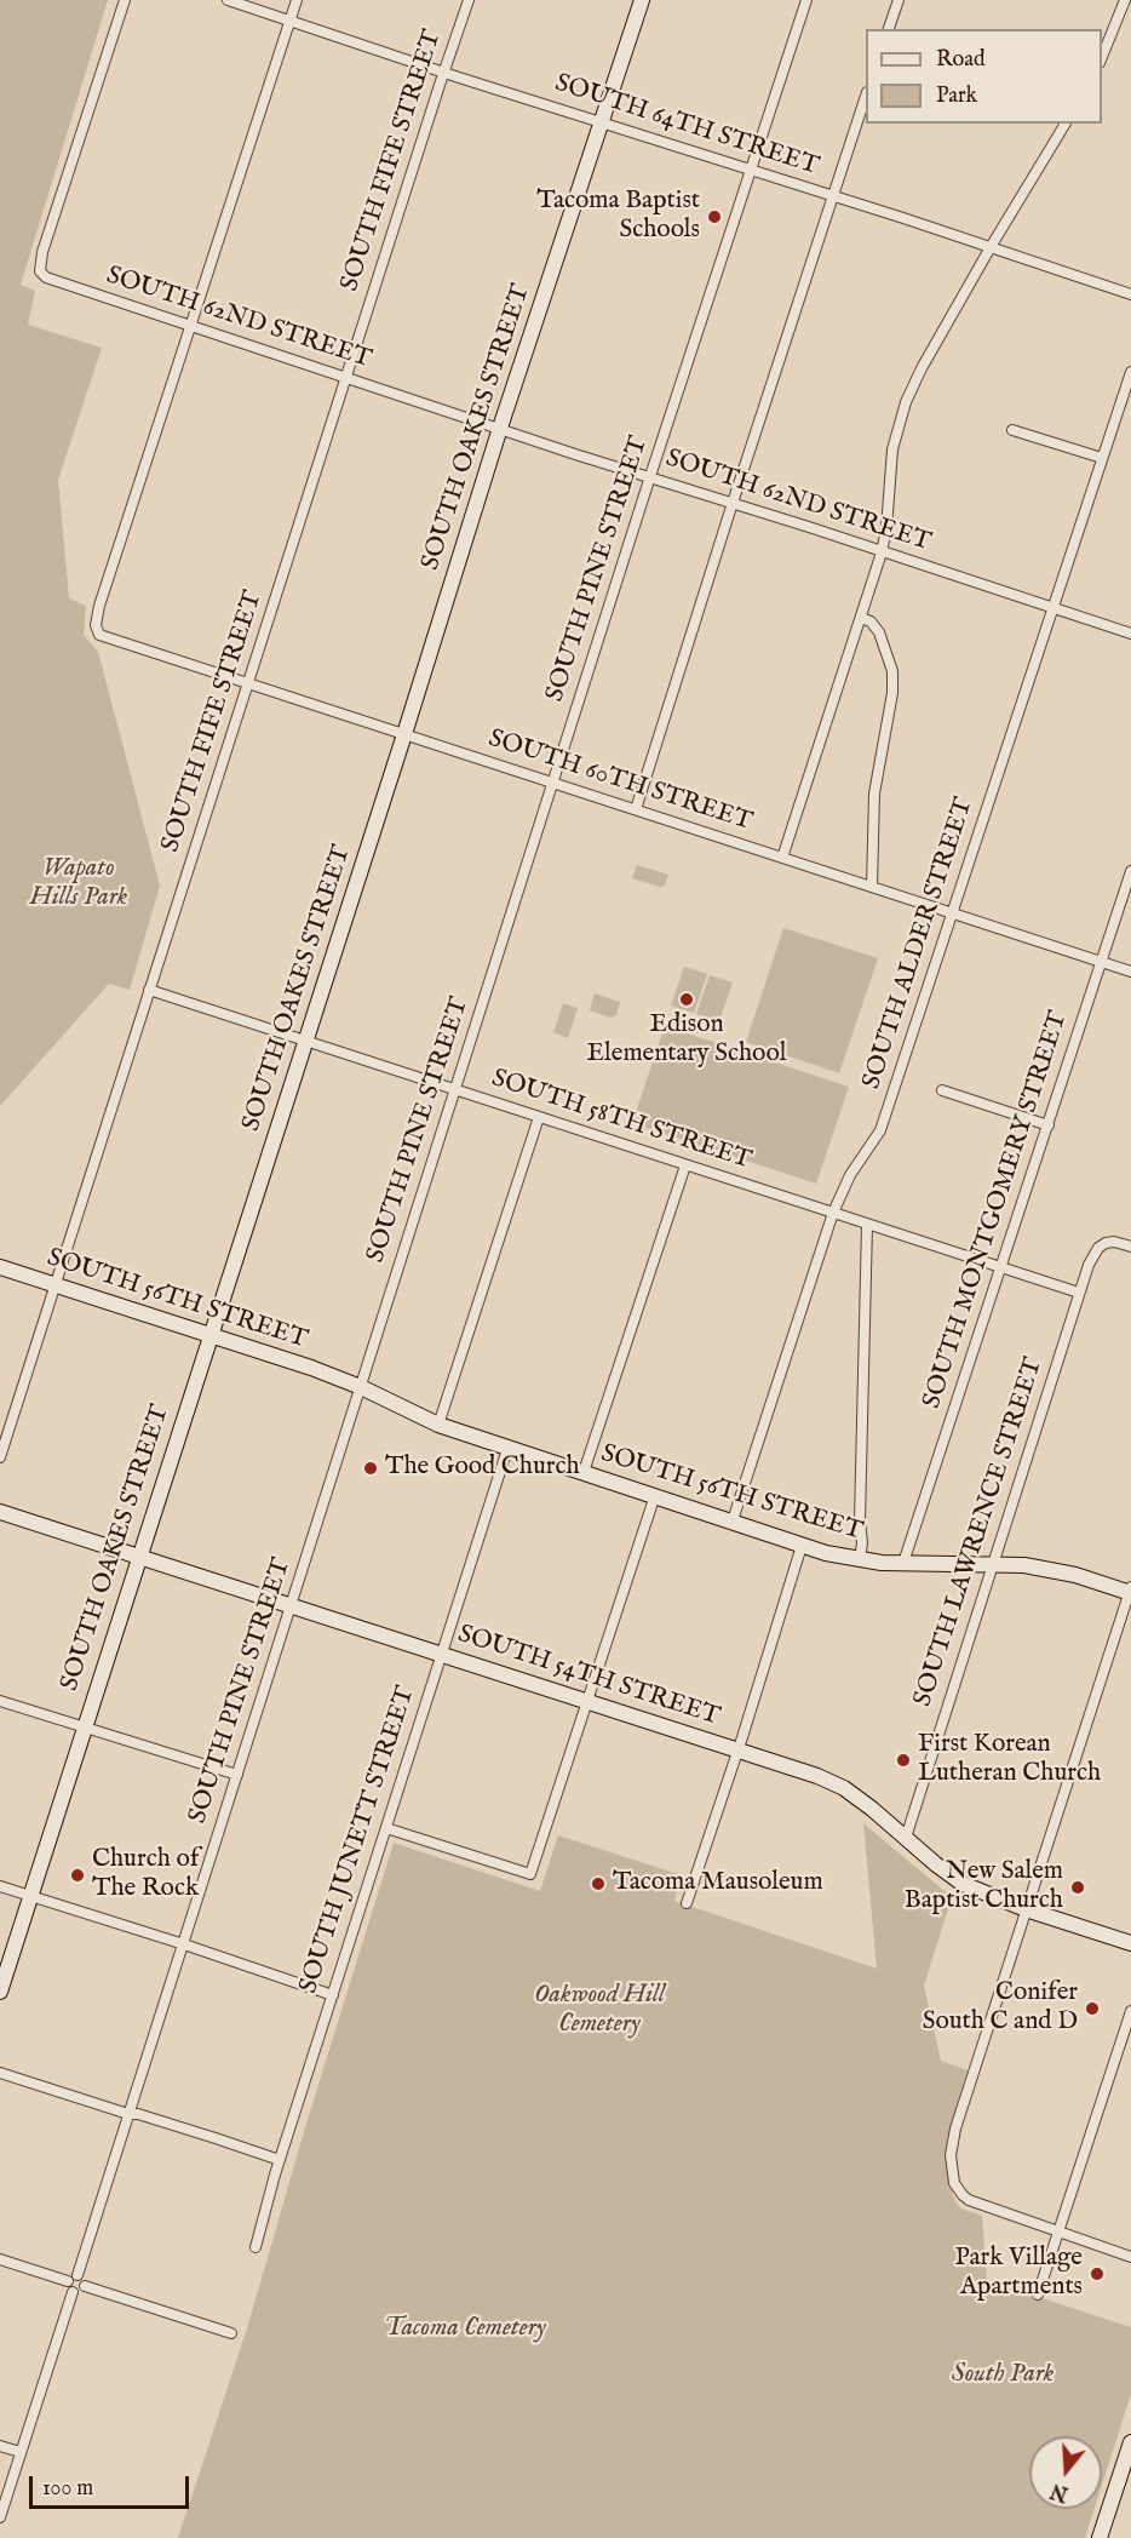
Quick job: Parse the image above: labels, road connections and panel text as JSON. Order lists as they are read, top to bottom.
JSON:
{
  "streets": {
    "street": [
      "SOUTH 64TH STREET",
      "SOUTH FIFE STREET",
      "SOUTH 62ND STREET",
      "SOUTH OAKES STREET",
      "SOUTH PINE STREET",
      "SOUTH 60TH STREET",
      "SOUTH ALDER STREET",
      "SOUTH 58TH STREET",
      "SOUTH MONTGOMERY STREET",
      "SOUTH 56TH STREET",
      "SOUTH LAWRENCE STREET",
      "SOUTH 54TH STREET",
      "SOUTH JUNETT STREET"
    ]
  },
  "crossings": [
    ["SOUTH 64TH STREET", "SOUTH FIFE STREET"],
    ["SOUTH 64TH STREET", "SOUTH OAKES STREET"],
    ["SOUTH 64TH STREET", "SOUTH PINE STREET"],
    ["SOUTH FIFE STREET", "SOUTH 62ND STREET"],
    ["SOUTH FIFE STREET", "SOUTH 60TH STREET"],
    ["SOUTH FIFE STREET", "SOUTH 58TH STREET"],
    ["SOUTH FIFE STREET", "SOUTH 56TH STREET"],
    ["SOUTH 62ND STREET", "SOUTH OAKES STREET"],
    ["SOUTH 62ND STREET", "SOUTH PINE STREET"],
    ["SOUTH 62ND STREET", "SOUTH 60TH STREET"],
    ["SOUTH 62ND STREET", "SOUTH ALDER STREET"],
    ["SOUTH OAKES STREET", "SOUTH 60TH STREET"],
    ["SOUTH OAKES STREET", "SOUTH 58TH STREET"],
    ["SOUTH OAKES STREET", "SOUTH 56TH STREET"],
    ["SOUTH OAKES STREET", "SOUTH 54TH STREET"],
    ["SOUTH PINE STREET", "SOUTH 60TH STREET"],
    ["SOUTH PINE STREET", "SOUTH 58TH STREET"],
    ["SOUTH PINE STREET", "SOUTH 56TH STREET"],
    ["SOUTH PINE STREET", "SOUTH 54TH STREET"],
    ["SOUTH 60TH STREET", "SOUTH ALDER STREET"],
    ["SOUTH 60TH STREET", "SOUTH MONTGOMERY STREET"],
    ["SOUTH ALDER STREET", "SOUTH 58TH STREET"],
    ["SOUTH ALDER STREET", "SOUTH 56TH STREET"],
    ["SOUTH 58TH STREET", "SOUTH MONTGOMERY STREET"],
    ["SOUTH 58TH STREET", "SOUTH LAWRENCE STREET"],
    ["SOUTH MONTGOMERY STREET", "SOUTH 56TH STREET"],
    ["SOUTH 56TH STREET", "SOUTH LAWRENCE STREET"],
    ["SOUTH 56TH STREET", "SOUTH JUNETT STREET"],
    ["SOUTH LAWRENCE STREET", "SOUTH 54TH STREET"],
    ["SOUTH 54TH STREET", "SOUTH JUNETT STREET"]
  ],
  "parks": [
    "Wapato Hills Park",
    "Oakwood Hill Cemetery",
    "Tacoma Cemetery",
    "South Park"
  ],
  "places": [
    "Tacoma Baptist Schools",
    "Edison Elementary School",
    "The Good Church",
    "First Korean Lutheran Church",
    "Church of The Rock",
    "Tacoma Mausoleum",
    "New Salem Baptist Church",
    "Conifer South C and D",
    "Park Village Apartments"
  ],
  "legend": ["Road", "Park"],
  "scale_bar": "100 m",
  "north": "bottom"
}
